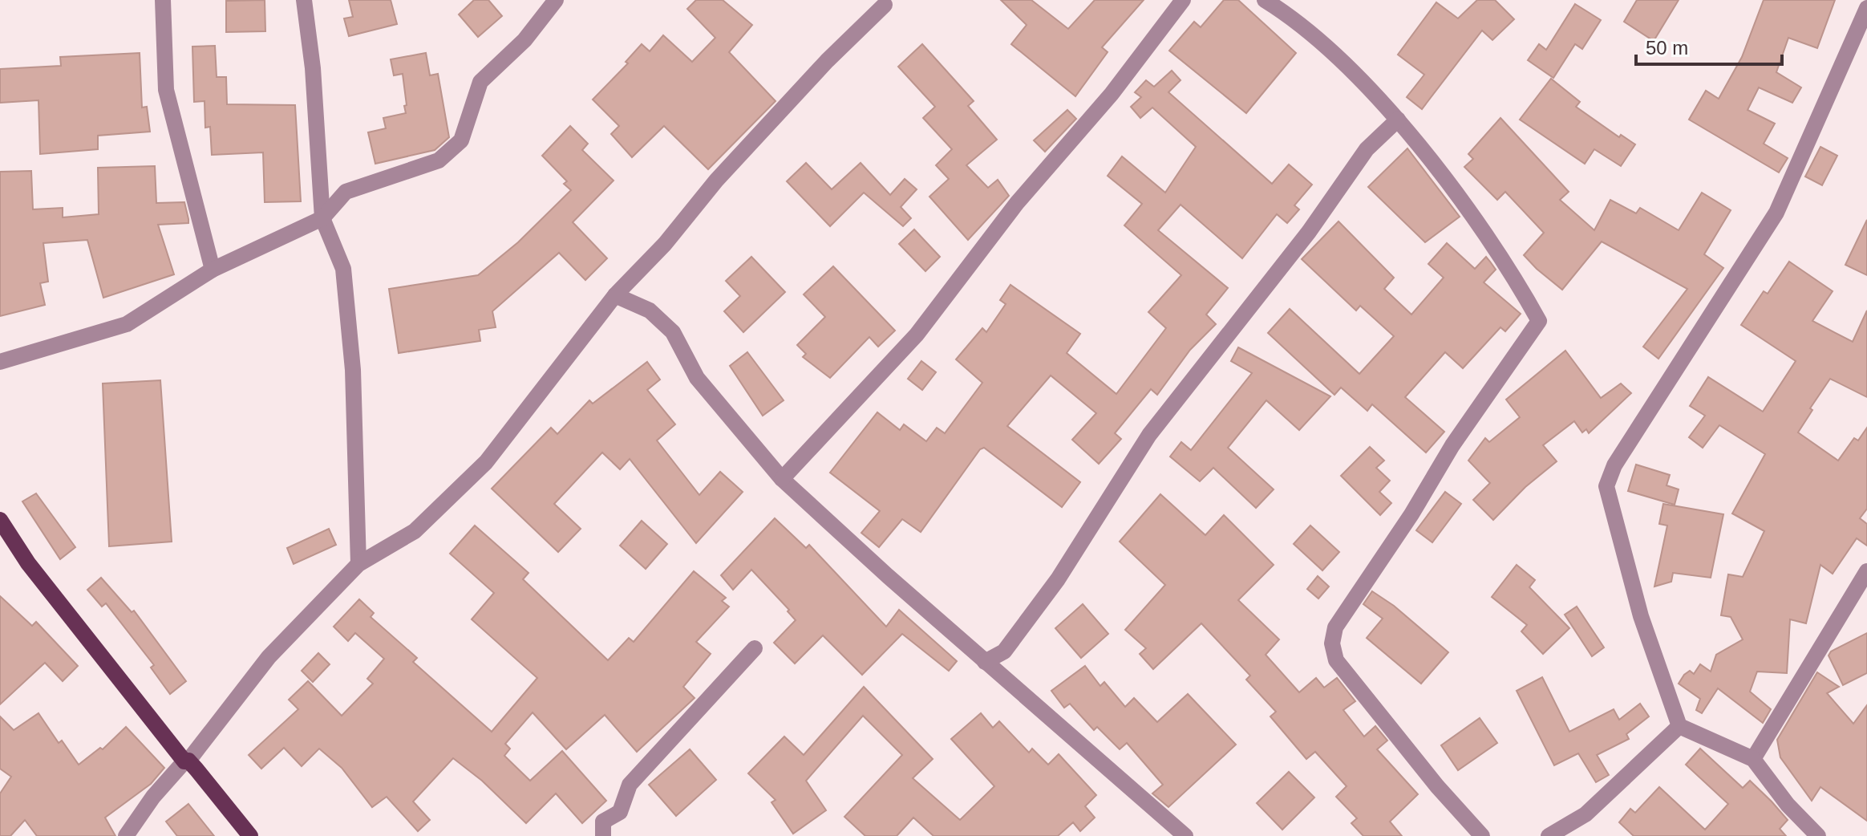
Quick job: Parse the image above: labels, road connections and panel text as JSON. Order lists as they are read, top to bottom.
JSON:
{
  "scale_bar": "50 m"
}
